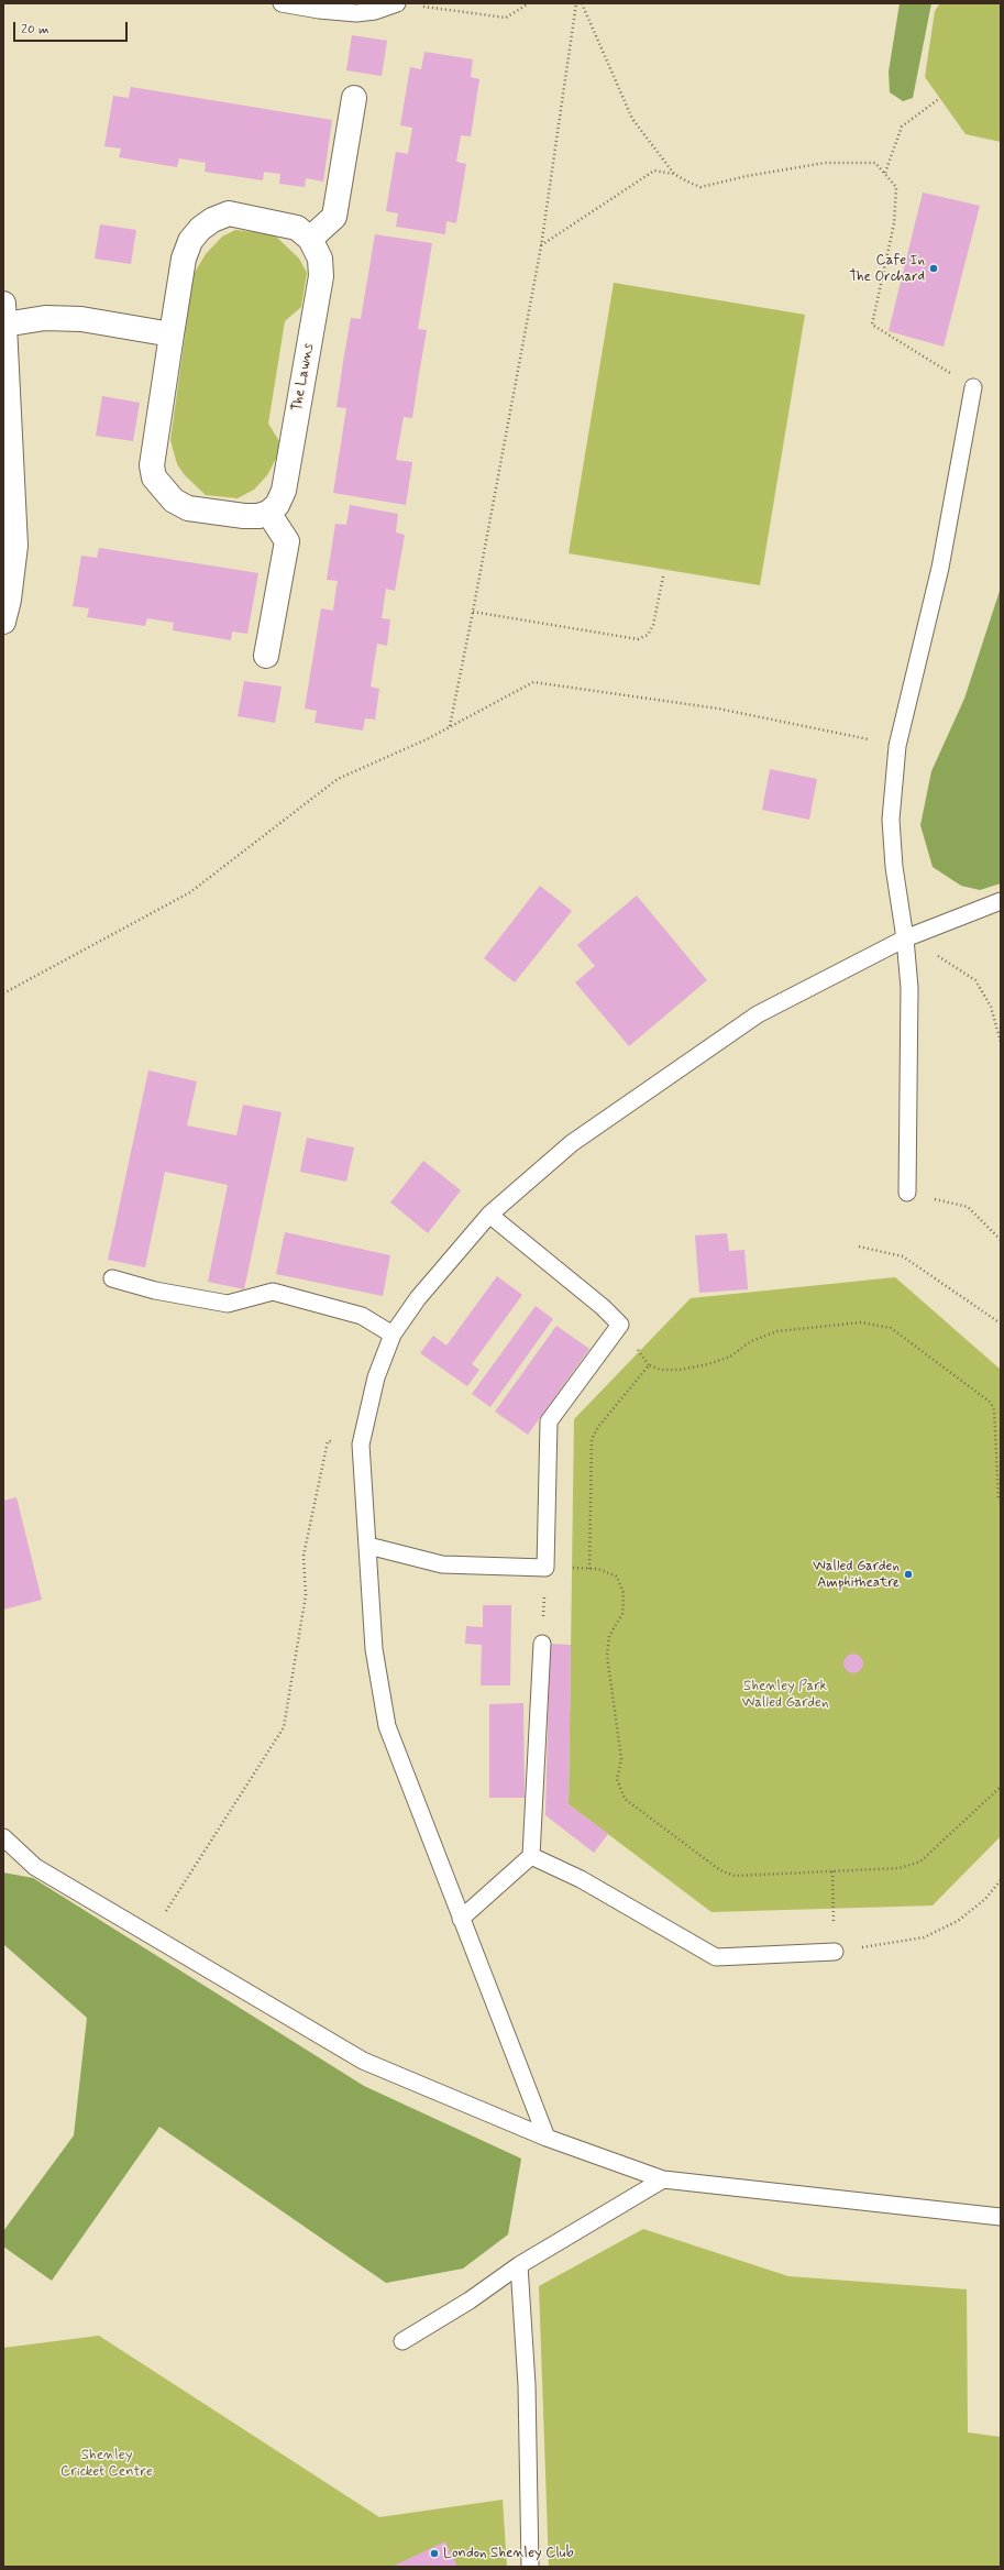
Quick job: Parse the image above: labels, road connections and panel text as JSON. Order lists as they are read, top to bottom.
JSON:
{
  "streets": {
    "street": ["The Lawns"]
  },
  "parks": ["Shenley Park Walled Garden", "Shenley Cricket Centre"],
  "places": ["Cafe In The Orchard", "Walled Garden Amphitheatre", "London Shenley Club"],
  "scale_bar": "20 m"
}
